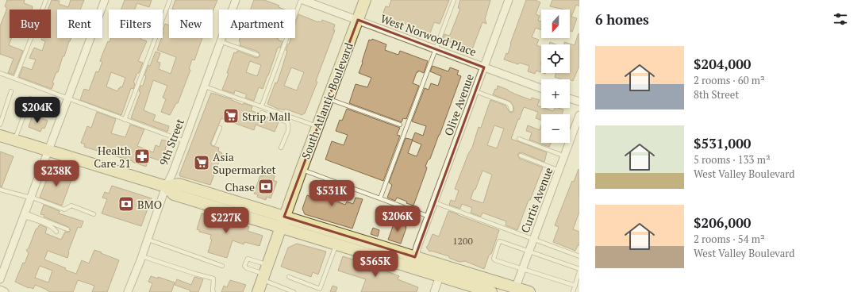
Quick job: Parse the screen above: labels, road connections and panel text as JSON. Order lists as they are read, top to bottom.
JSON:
{
  "streets": {
    "main road": ["South Atlantic Boulevard"],
    "street": [
      "West Norwood Place",
      "Olive Avenue",
      "9th Street",
      "Curtis Avenue"
    ]
  },
  "crossings": [
    ["West Norwood Place", "South Atlantic Boulevard"],
    ["West Norwood Place", "Olive Avenue"]
  ],
  "places": {
    "supermarket": ["Strip Mall", "Asia Supermarket"],
    "pharmacy": ["Health Care 21"],
    "bank": ["Chase", "BMO"]
  },
  "house_numbers": ["1200"],
  "north": "bottom",
  "page": {
    "heading": "6 homes",
    "map_buttons": ["+", "−"],
    "chip": [
      "Buy",
      "Rent",
      "Filters",
      "New",
      "Apartment"
    ],
    "list": [
      {
        "name": "$204,000",
        "note": "2 rooms · 60 m² · 8th Street"
      },
      {
        "name": "$531,000",
        "note": "5 rooms · 133 m² · West Valley Boulevard"
      },
      {
        "name": "$206,000",
        "note": "2 rooms · 54 m² · West Valley Boulevard"
      }
    ],
    "price": [
      "$204K",
      "$238K",
      "$531K",
      "$206K",
      "$227K",
      "$565K"
    ]
  }
}
